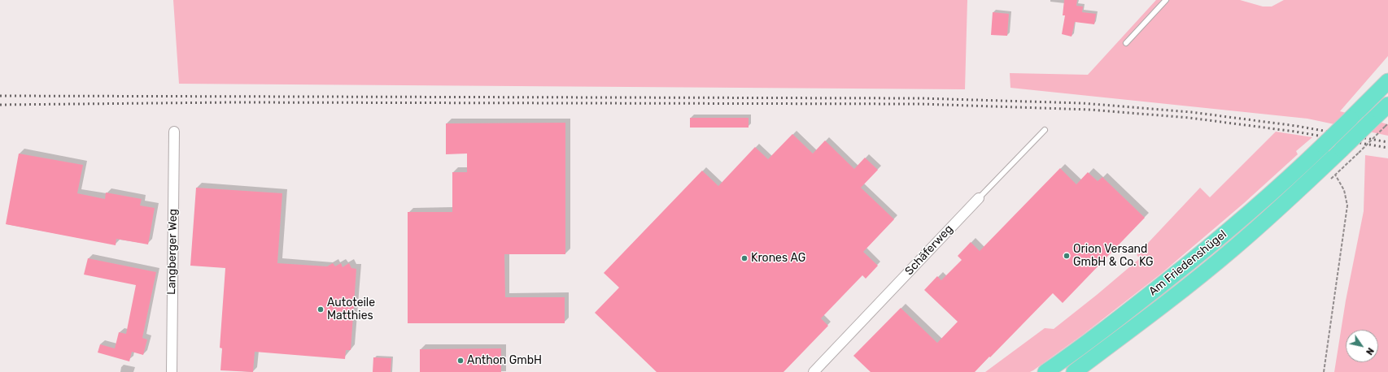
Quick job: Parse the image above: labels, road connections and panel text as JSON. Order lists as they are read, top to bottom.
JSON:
{
  "streets": {
    "highway": ["Am Friedenshügel"],
    "street": ["Schäferweg", "Langberger Weg"]
  },
  "places": [
    "Orion Versand GmbH & Co. KG",
    "Krones AG",
    "Autoteile Matthies",
    "Anthon GmbH"
  ],
  "north": "bottom right"
}
